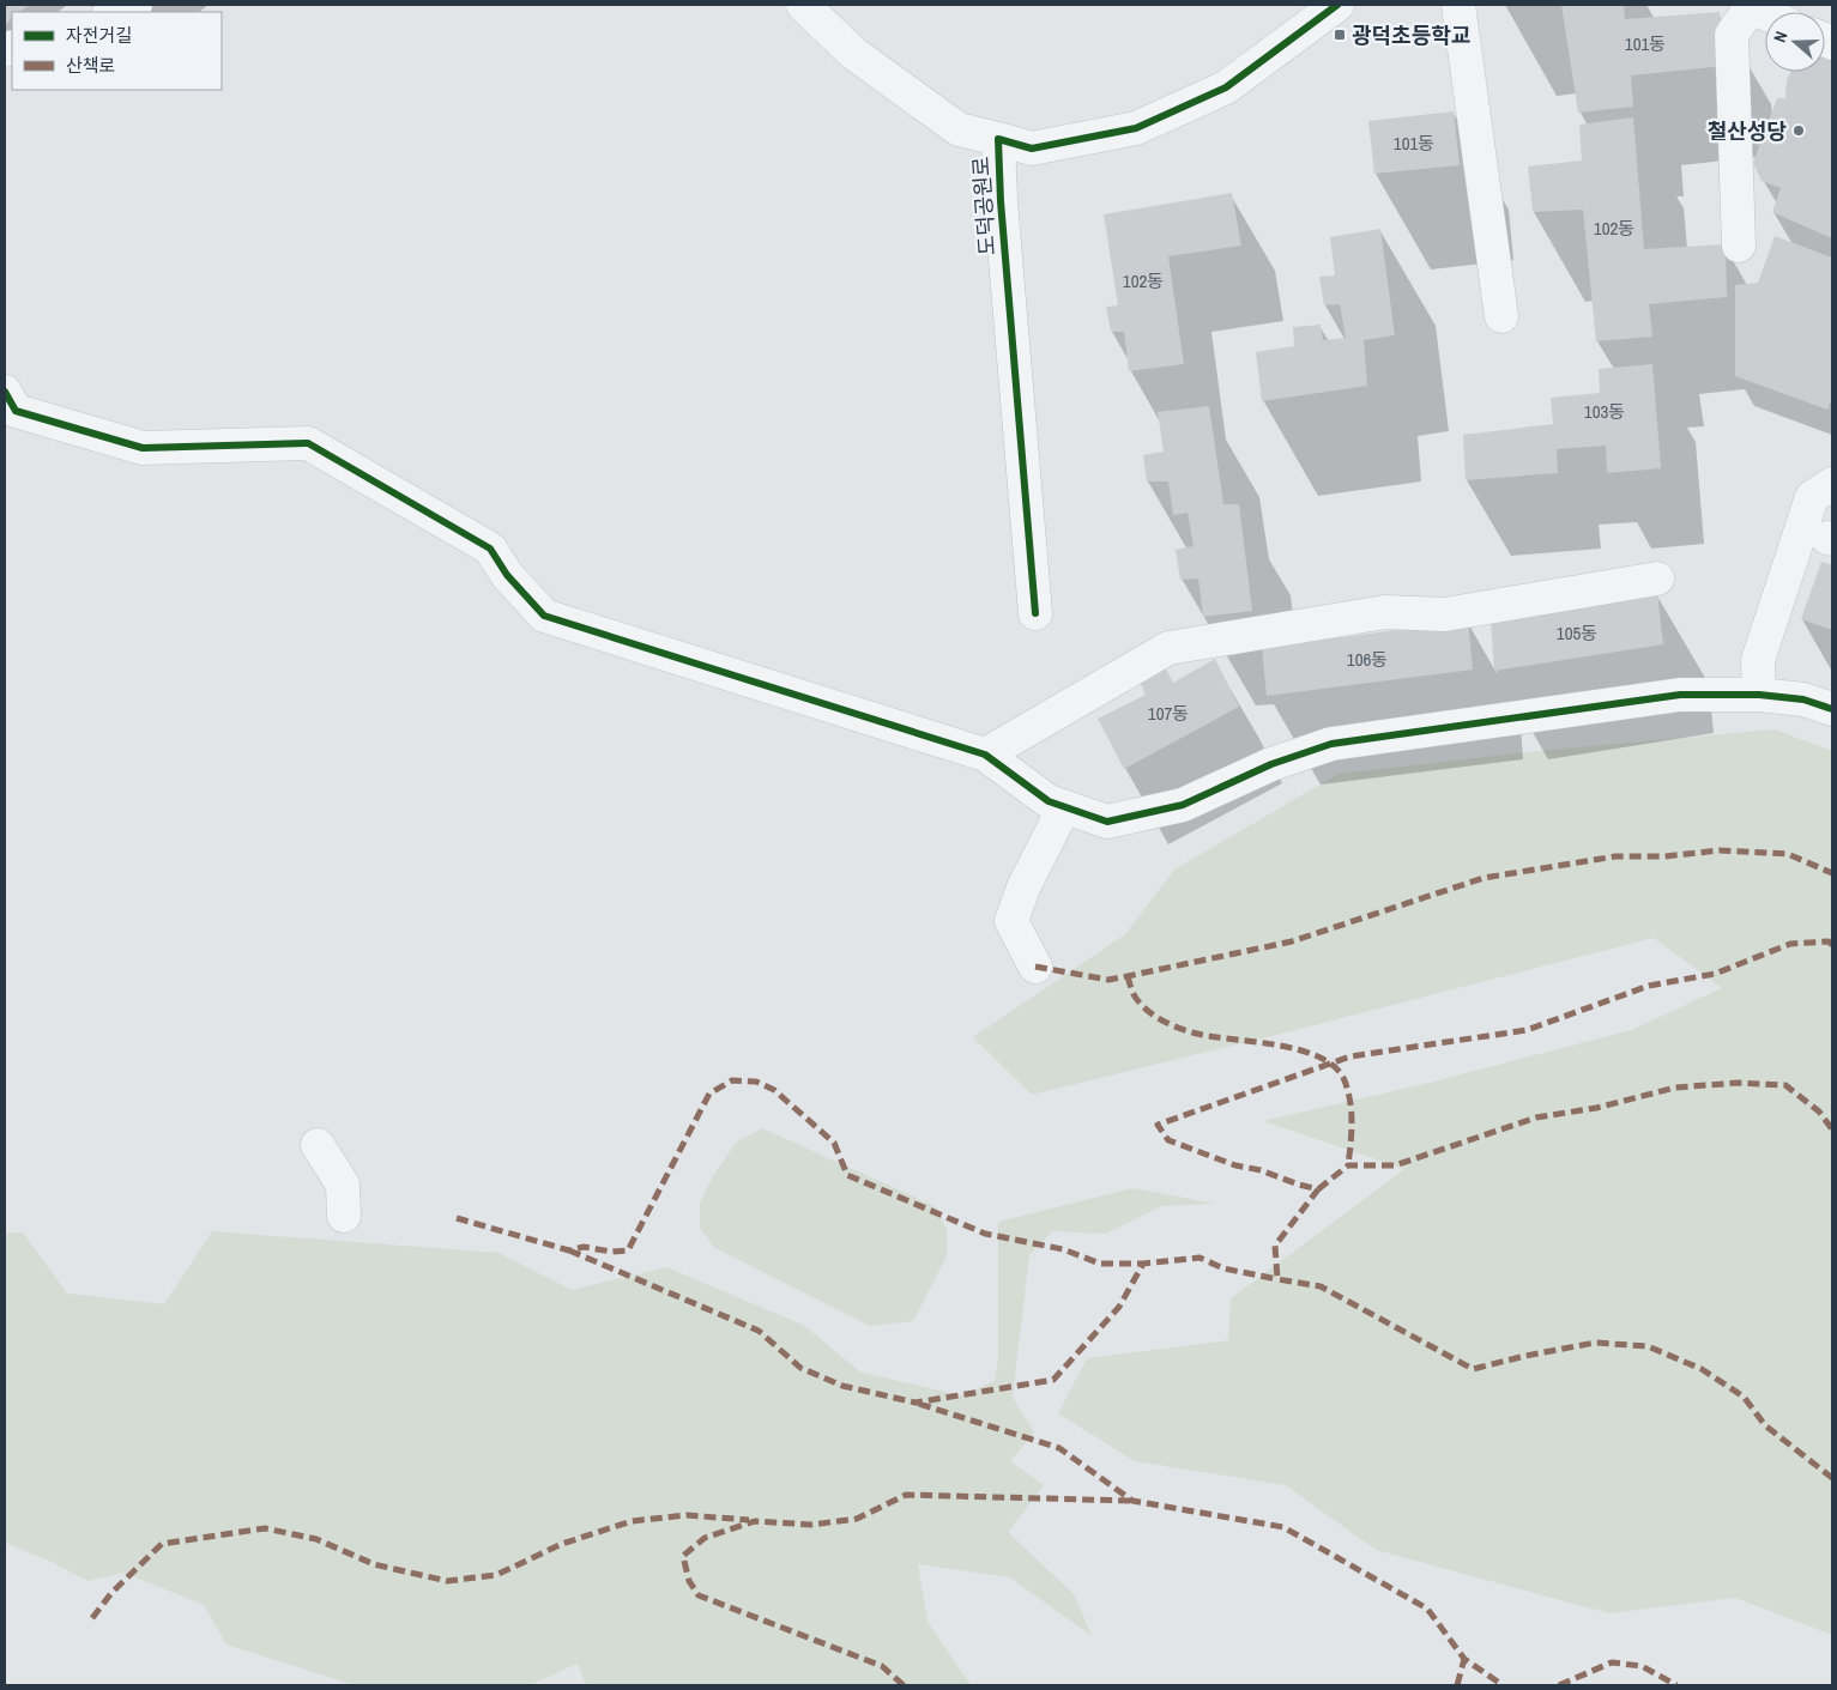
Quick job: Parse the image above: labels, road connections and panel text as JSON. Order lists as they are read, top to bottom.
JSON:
{
  "streets": {
    "street": ["도덕공원로"]
  },
  "places": {
    "transit": ["광덕초등학교"],
    "other": ["철산성당"]
  },
  "house_numbers": [
    "101동",
    "101동",
    "102동",
    "102동",
    "103동",
    "105동",
    "106동",
    "107동"
  ],
  "legend": ["자전거길", "산책로"],
  "north": "left"
}
